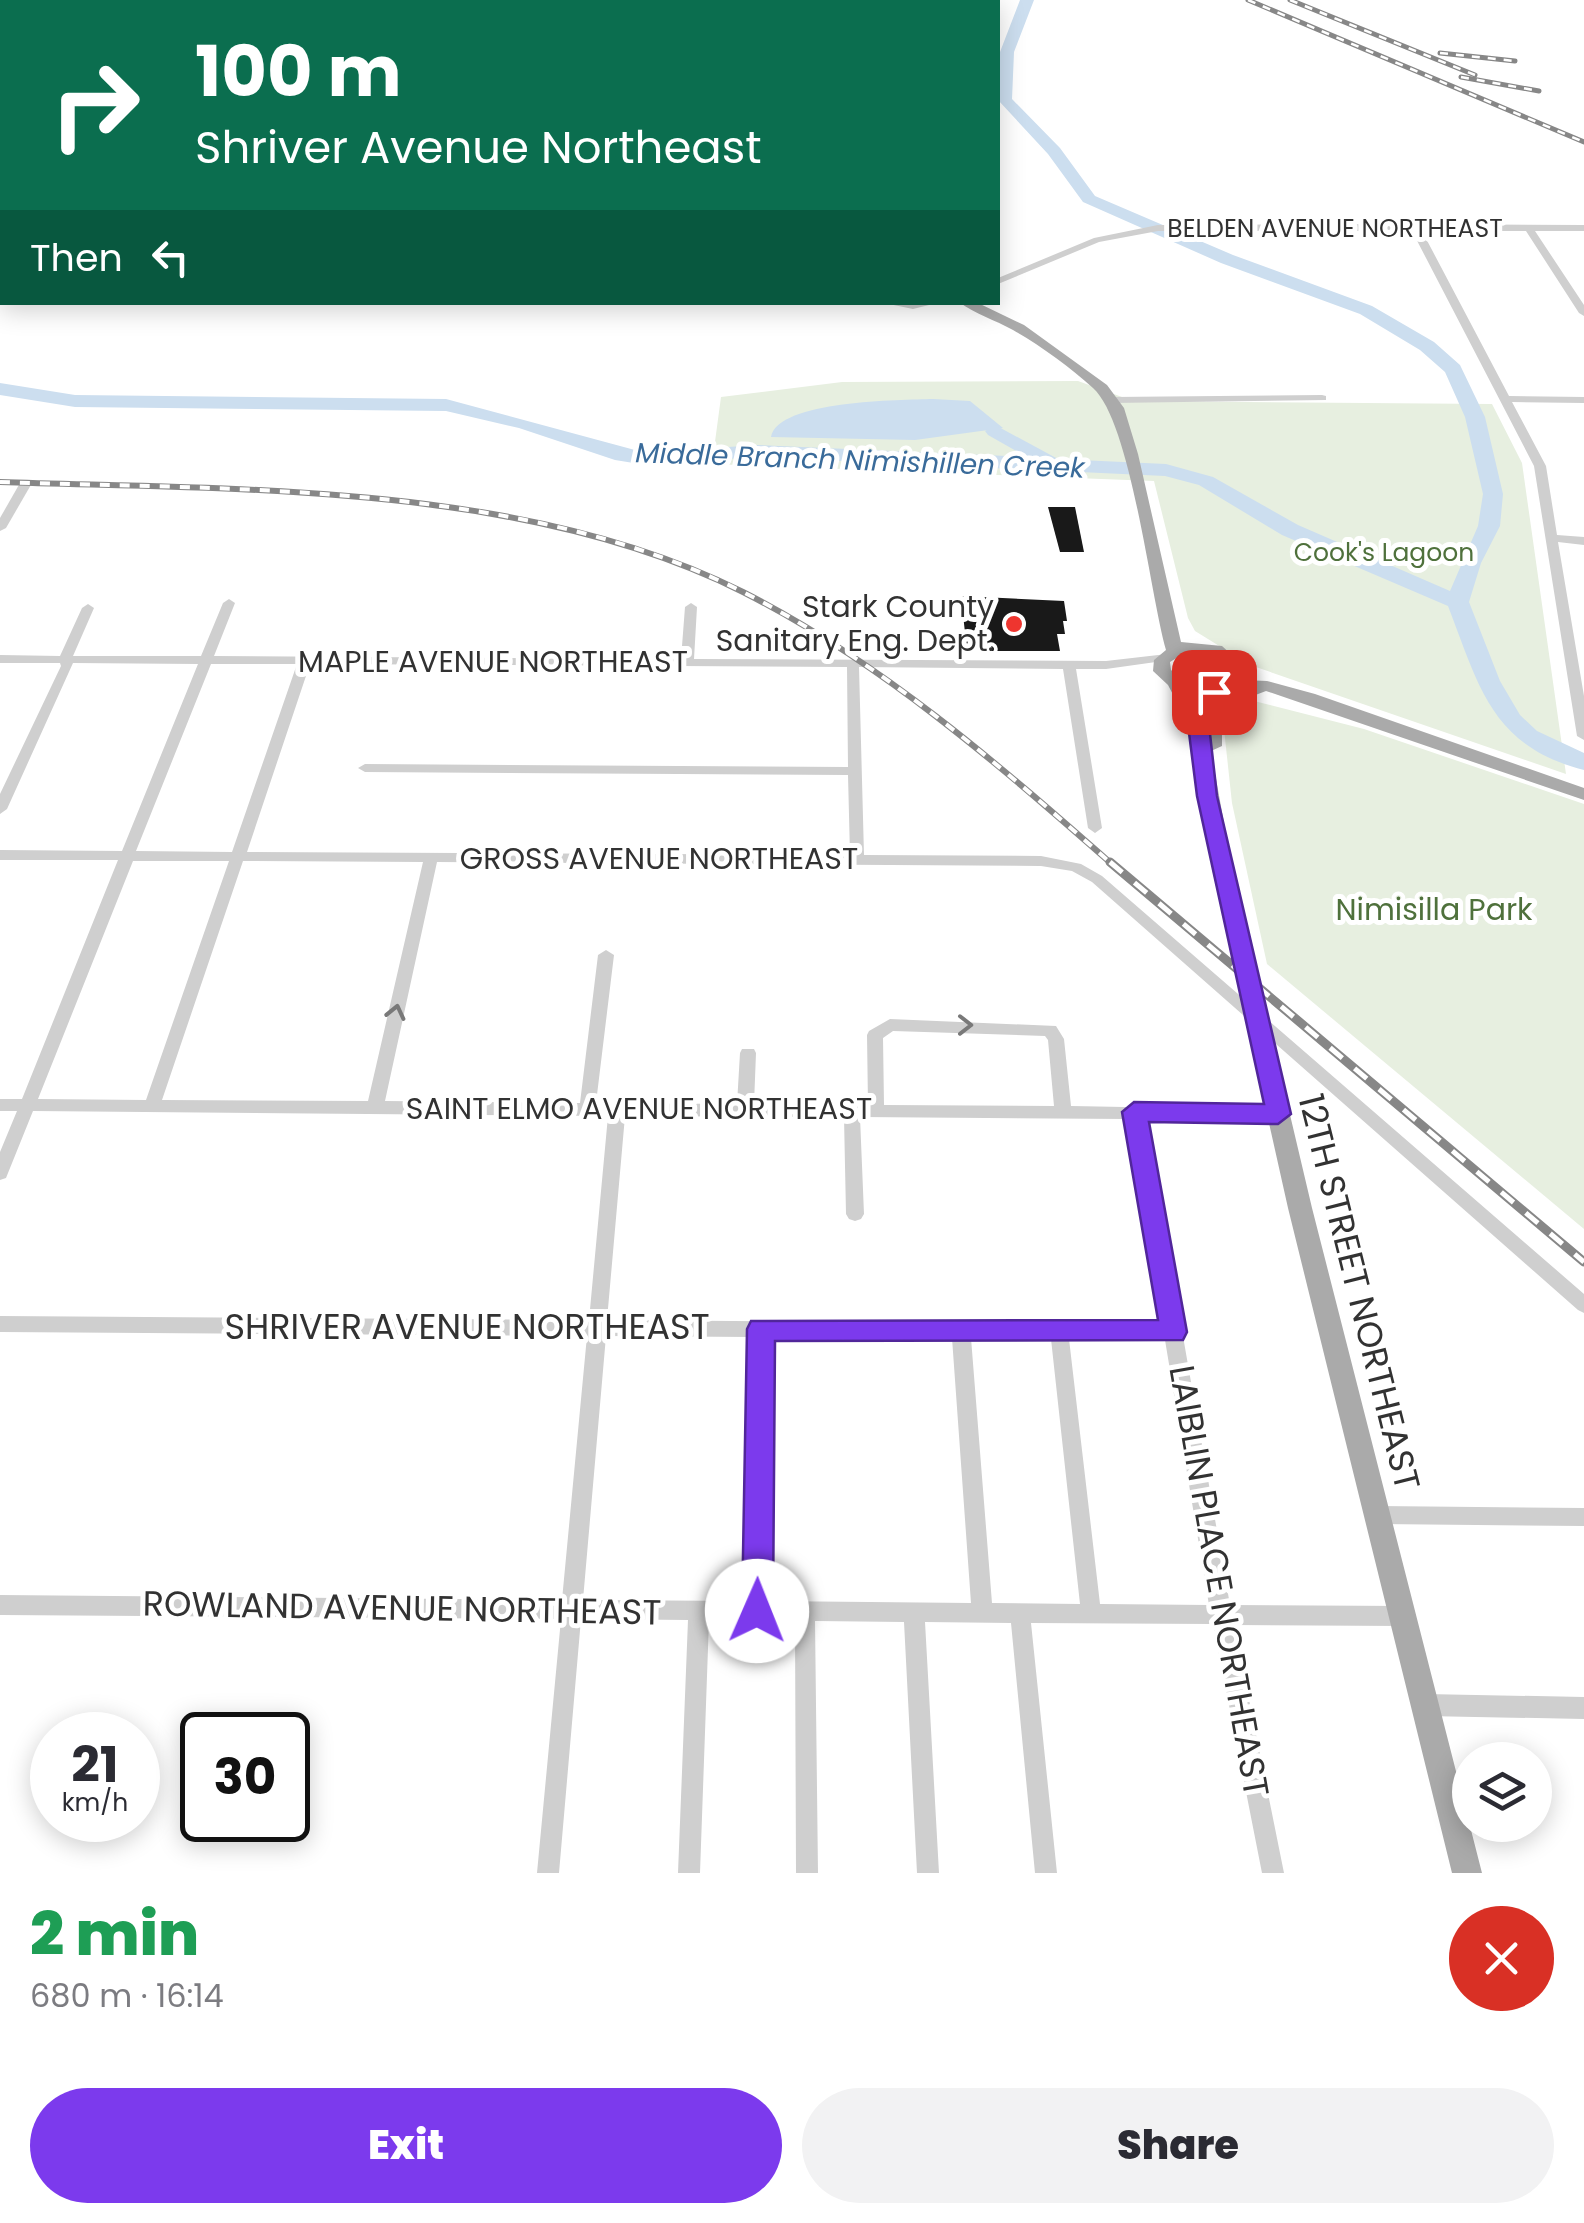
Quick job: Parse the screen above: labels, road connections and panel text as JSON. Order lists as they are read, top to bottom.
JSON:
{
  "streets": {
    "main road": ["12TH STREET NORTHEAST"],
    "street": [
      "BELDEN AVENUE NORTHEAST",
      "MAPLE AVENUE NORTHEAST",
      "GROSS AVENUE NORTHEAST",
      "SAINT ELMO AVENUE NORTHEAST",
      "SHRIVER AVENUE NORTHEAST",
      "LAIBLIN PLACE NORTHEAST",
      "ROWLAND AVENUE NORTHEAST"
    ]
  },
  "crossings": [
    ["MAPLE AVENUE NORTHEAST", "12TH STREET NORTHEAST"],
    ["GROSS AVENUE NORTHEAST", "12TH STREET NORTHEAST"],
    ["SAINT ELMO AVENUE NORTHEAST", "12TH STREET NORTHEAST"],
    ["SAINT ELMO AVENUE NORTHEAST", "LAIBLIN PLACE NORTHEAST"],
    ["12TH STREET NORTHEAST", "ROWLAND AVENUE NORTHEAST"],
    ["SHRIVER AVENUE NORTHEAST", "LAIBLIN PLACE NORTHEAST"],
    ["LAIBLIN PLACE NORTHEAST", "ROWLAND AVENUE NORTHEAST"]
  ],
  "water": ["Middle Branch Nimishillen Creek"],
  "parks": ["Cook's Lagoon", "Nimisilla Park"],
  "places": ["Stark County Sanitary Eng. Dept."],
  "page": {
    "turn": ["100 m", "Shriver Avenue Northeast"],
    "then": "Then",
    "speed": "21 km/h",
    "limit": "30",
    "heading": ["2 min", "680 m · 16:14"],
    "buttons": ["Exit", "Share"]
  }
}
